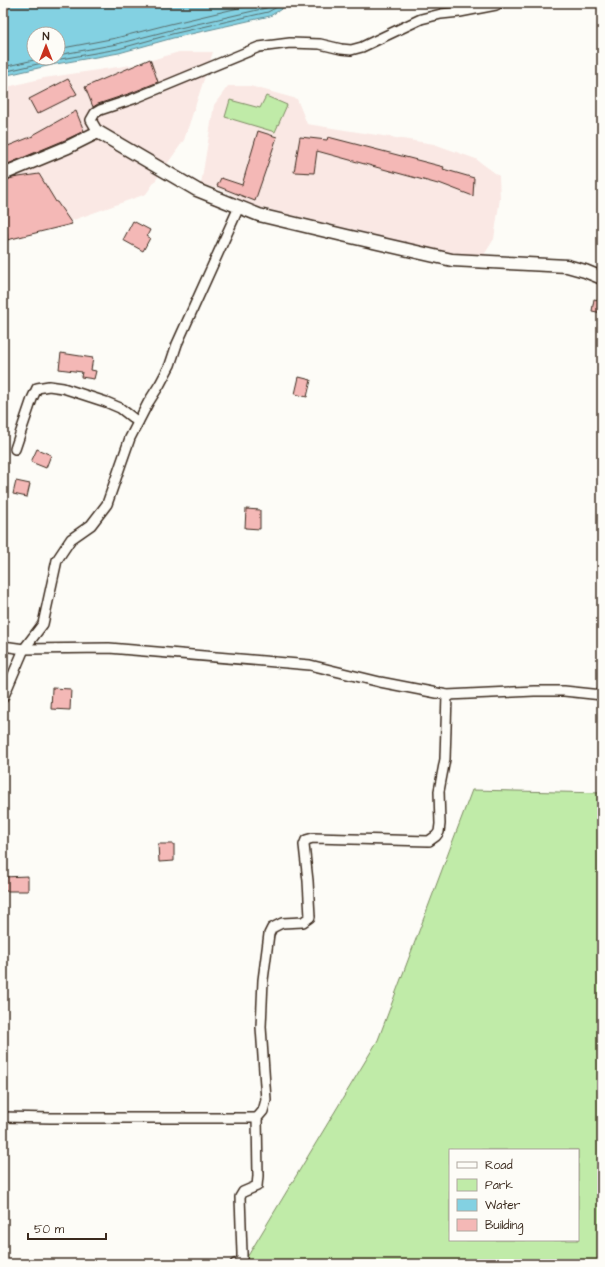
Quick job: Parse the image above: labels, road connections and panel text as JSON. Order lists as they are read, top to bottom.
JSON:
{
  "legend": [
    "Road",
    "Park",
    "Water",
    "Building"
  ],
  "scale_bar": "50 m",
  "north": "top"
}
